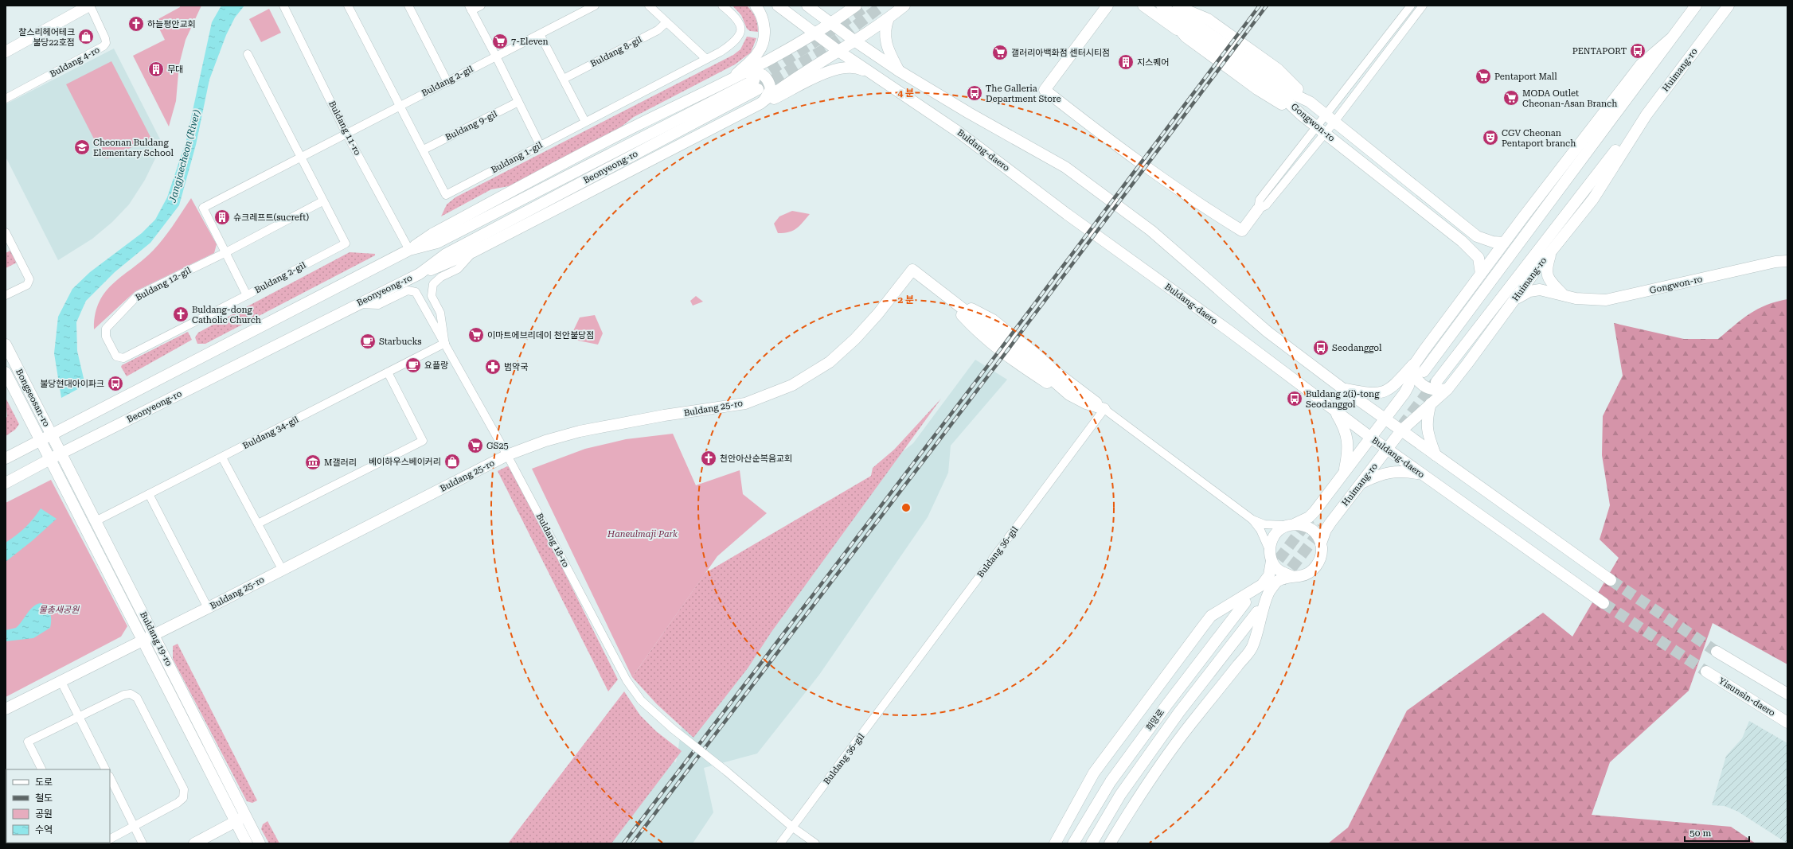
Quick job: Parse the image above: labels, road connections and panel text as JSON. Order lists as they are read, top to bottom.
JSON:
{
  "streets": {
    "main road": [
      "Buldang 4-ro",
      "Huimang-ro",
      "Gongwon-ro",
      "Buldang-daero",
      "Beonyeong-ro",
      "Bongseosan-ro",
      "Buldang 25-ro",
      "Buldang 19-ro",
      "Yisunsin-daero",
      "희망로"
    ],
    "street": [
      "Buldang 8-gil",
      "Buldang 2-gil",
      "Buldang 9-gil",
      "Buldang 11-ro",
      "Buldang 1-gil",
      "Buldang 12-gil",
      "Buldang 34-gil",
      "Buldang 18-ro",
      "Buldang 36-gil"
    ]
  },
  "crossings": [
    ["Huimang-ro", "Gongwon-ro"],
    ["Huimang-ro", "Buldang-daero"],
    ["Buldang 2-gil", "Buldang 11-ro"],
    ["Buldang 2-gil", "Buldang 1-gil"],
    ["Buldang 2-gil", "Buldang 12-gil"],
    ["Buldang 9-gil", "Buldang 1-gil"],
    ["Buldang 11-ro", "Beonyeong-ro"],
    ["Beonyeong-ro", "Bongseosan-ro"],
    ["Beonyeong-ro", "Buldang 18-ro"],
    ["Beonyeong-ro", "Buldang 19-ro"],
    ["Bongseosan-ro", "Buldang 19-ro"],
    ["Buldang 25-ro", "Buldang 18-ro"],
    ["Buldang 25-ro", "Buldang 19-ro"],
    ["Buldang 34-gil", "Buldang 18-ro"],
    ["Buldang 34-gil", "Buldang 19-ro"],
    ["Buldang 18-ro", "Buldang 36-gil"]
  ],
  "water": ["Jangjaecheon (River)"],
  "parks": ["Haneulmaji Park", "물총새공원"],
  "places": {
    "church": ["하늘평안교회", "Buldang-dong Catholic Church", "천안아산순복음교회"],
    "shop": ["찰스리헤어테크 불당22호점", "베이하우스베이커리"],
    "supermarket": [
      "7-Eleven",
      "갤러리아백화점 센터시티점",
      "Pentaport Mall",
      "MODA Outlet Cheonan-Asan Branch",
      "이마트에브리데이 천안불당점",
      "GS25"
    ],
    "bus stop": [
      "PENTAPORT",
      "The Galleria Department Store",
      "Seodanggol",
      "불당현대아이파크",
      "Buldang 2(i)-tong Seodanggol"
    ],
    "building": ["지스퀘어", "무대", "슈크레프트(sucreft)"],
    "theatre": ["CGV Cheonan Pentaport branch"],
    "school or university": ["Cheonan Buldang Elementary School"],
    "cafe": ["Starbucks", "요플랑"],
    "pharmacy": ["범약국"],
    "museum": ["M갤러리"]
  },
  "legend": [
    "도로",
    "철도",
    "공원",
    "수역"
  ],
  "scale_bar": "50 m",
  "rings": ["4 분", "2 분"]
}
